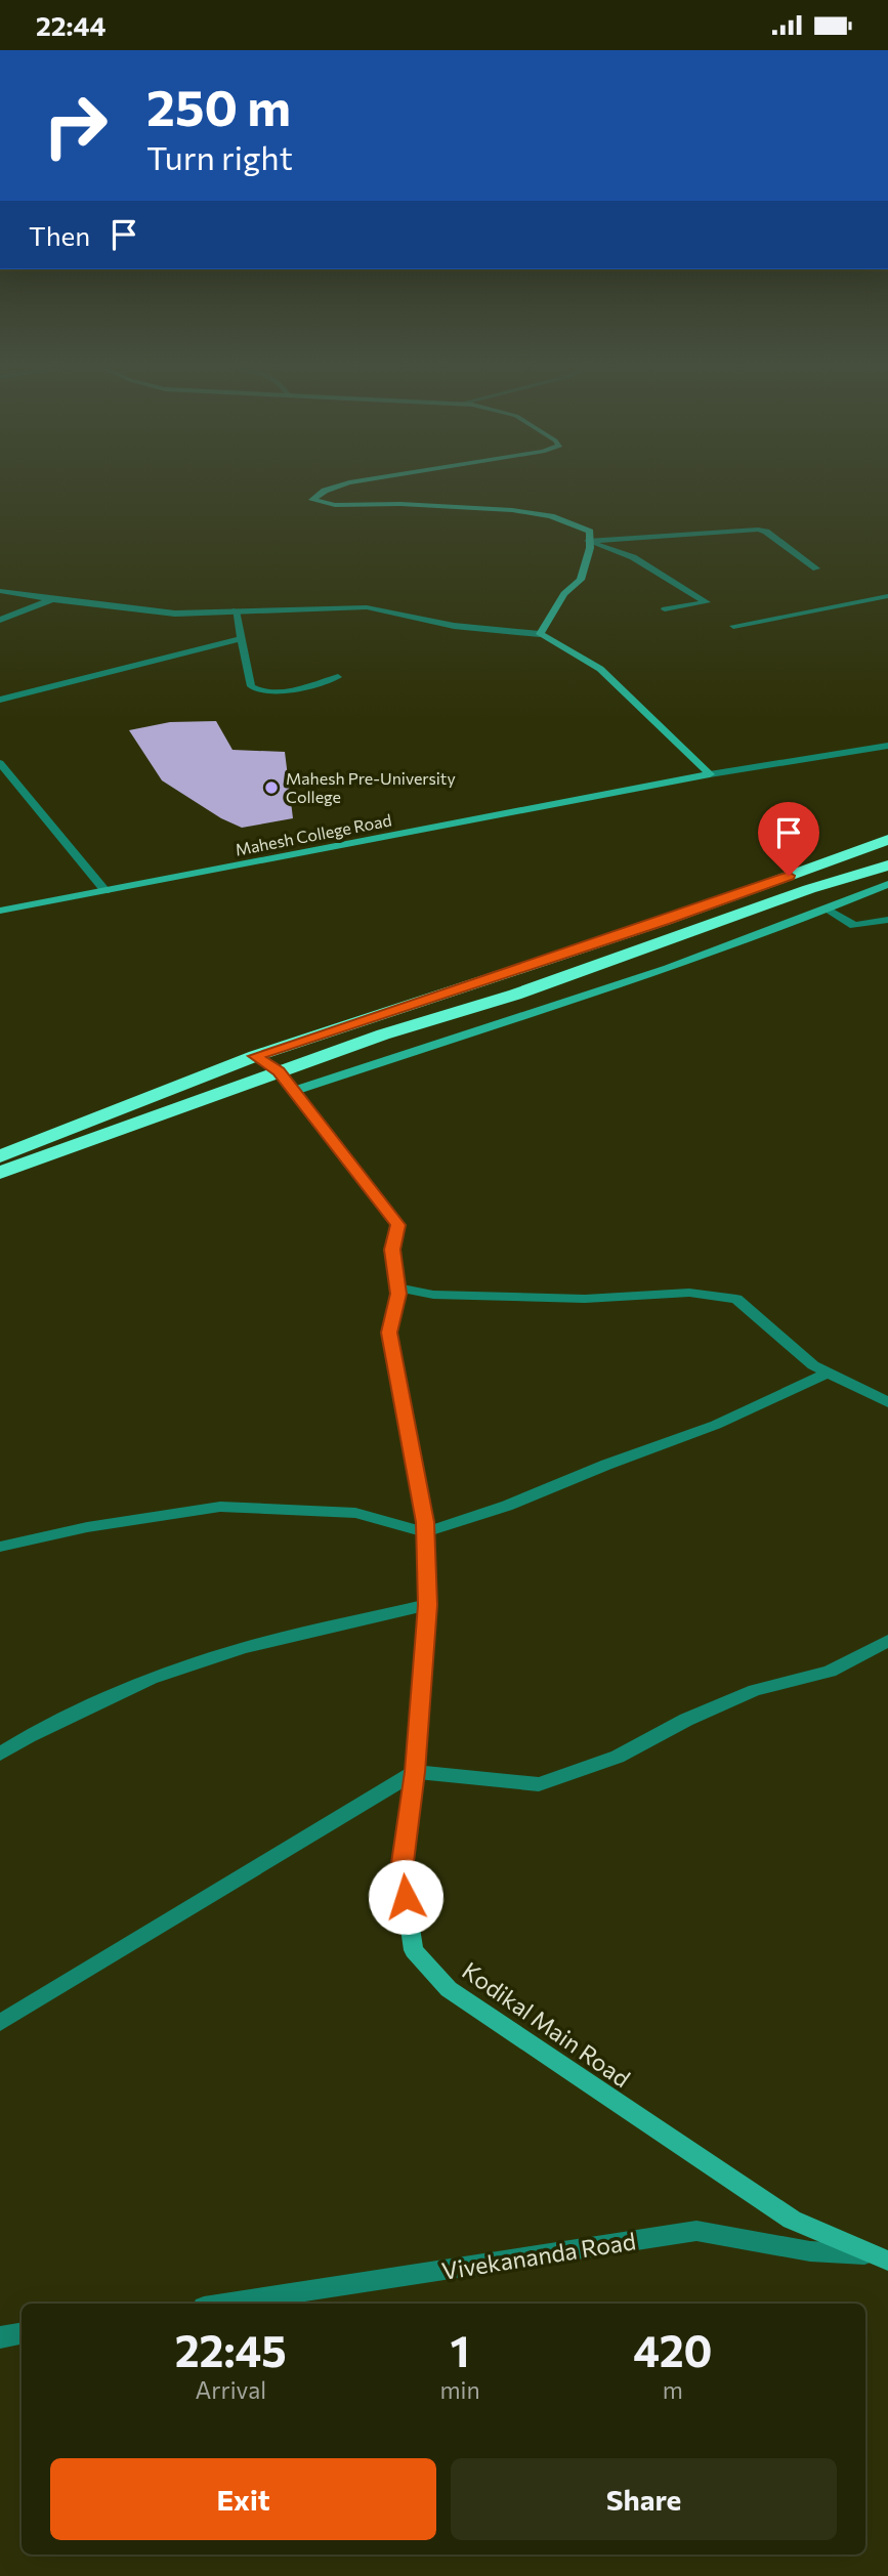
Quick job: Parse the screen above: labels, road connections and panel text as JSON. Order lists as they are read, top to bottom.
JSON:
{
  "streets": {
    "street": ["Mahesh College Road", "Kodikal Main Road", "Vivekananda Road"]
  },
  "crossings": [
    ["Kodikal Main Road", "Vivekananda Road"]
  ],
  "places": ["Mahesh Pre-University College"],
  "page": {
    "status": "22:44",
    "turn": ["250 m", "Turn right"],
    "then": "Then",
    "eta": [
      "22:45",
      "Arrival",
      "1",
      "min",
      "420",
      "m"
    ],
    "buttons": ["Exit", "Share"]
  }
}
